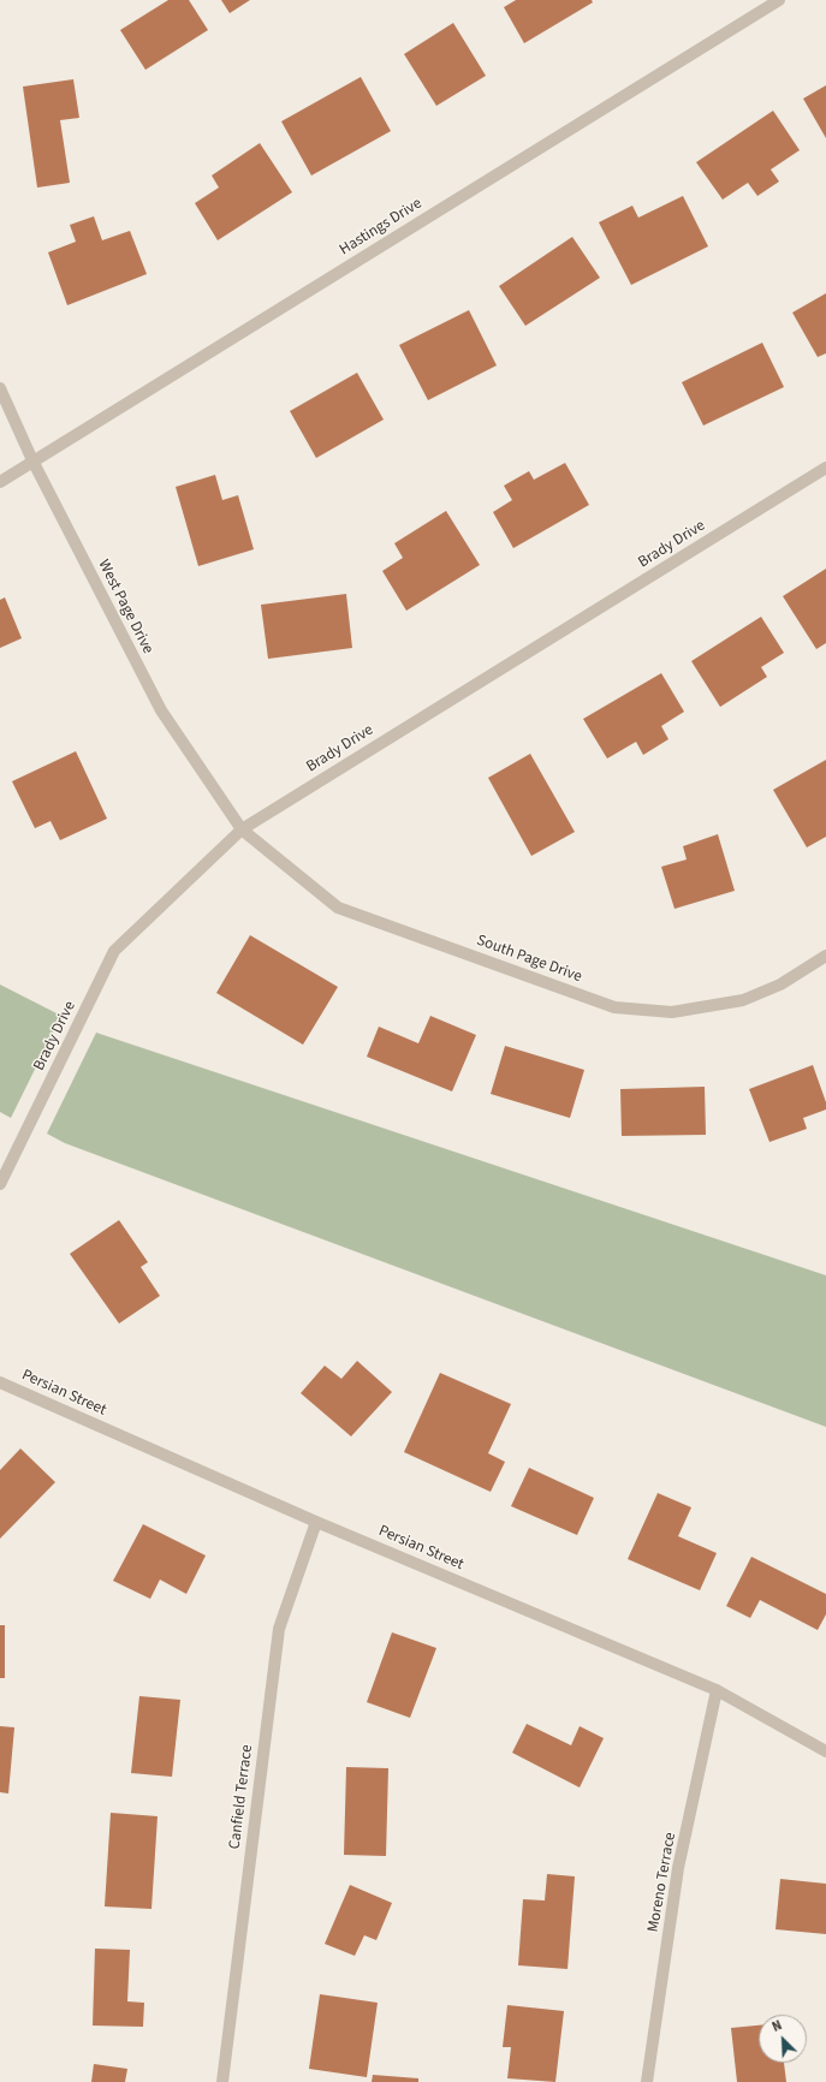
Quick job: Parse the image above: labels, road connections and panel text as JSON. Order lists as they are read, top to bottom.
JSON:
{
  "streets": {
    "street": [
      "Hastings Drive",
      "Brady Drive",
      "West Page Drive",
      "South Page Drive",
      "Persian Street",
      "Canfield Terrace",
      "Moreno Terrace"
    ]
  },
  "crossings": [
    ["Hastings Drive", "West Page Drive"],
    ["Brady Drive", "West Page Drive"],
    ["Brady Drive", "South Page Drive"],
    ["West Page Drive", "South Page Drive"],
    ["Persian Street", "Canfield Terrace"],
    ["Persian Street", "Moreno Terrace"]
  ],
  "north": "top left"
}
